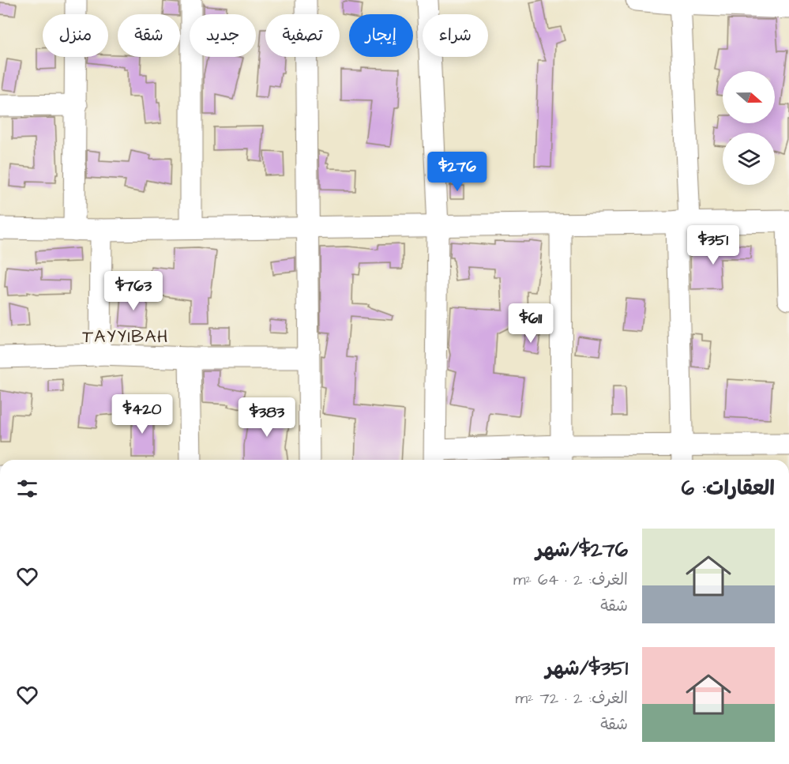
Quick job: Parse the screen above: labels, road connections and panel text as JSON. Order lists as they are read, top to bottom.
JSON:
{
  "districts": ["TAYYIBAH"],
  "north": "right",
  "page": {
    "chip": [
      "شراء",
      "إيجار",
      "تصفية",
      "جديد",
      "شقة",
      "منزل"
    ],
    "price": [
      "$276",
      "$351",
      "$763",
      "$611",
      "$420",
      "$383"
    ],
    "heading": "العقارات: 6",
    "list": [
      {
        "name": "$276/شهر",
        "note": "الغرف: 2 · 64 m² · شقة"
      },
      {
        "name": "$351/شهر",
        "note": "الغرف: 2 · 72 m² · شقة"
      }
    ]
  }
}
